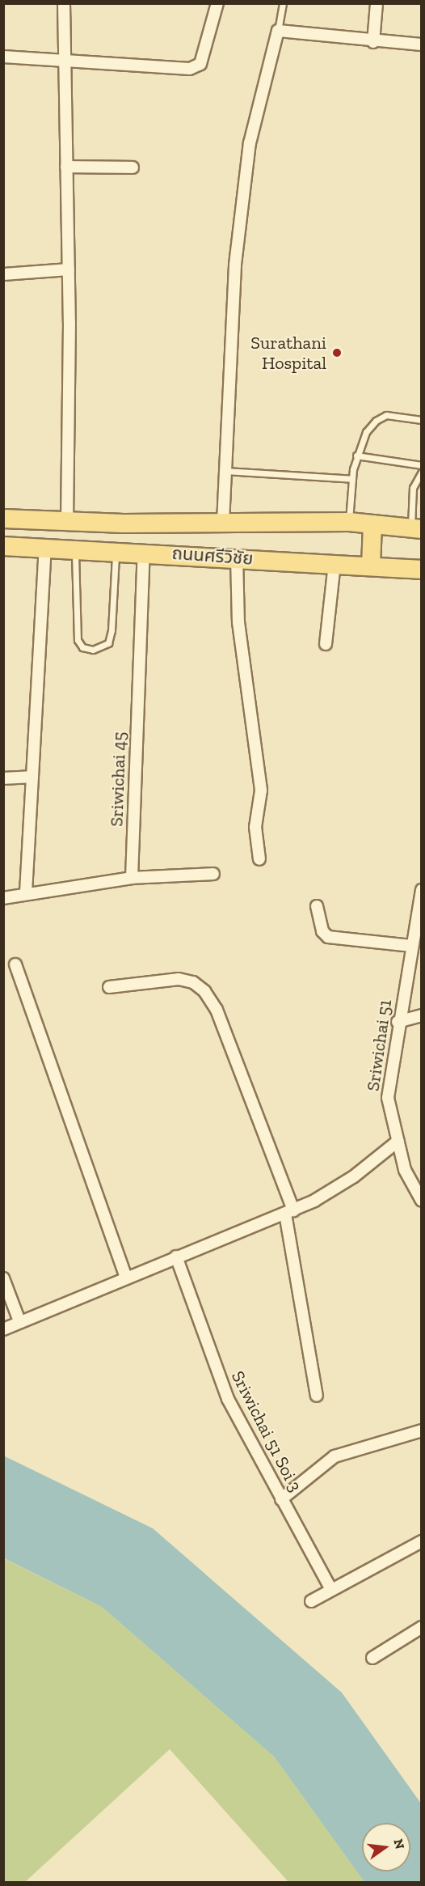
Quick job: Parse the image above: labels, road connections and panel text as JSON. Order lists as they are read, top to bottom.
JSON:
{
  "streets": {
    "main road": ["ถนนศรีวิชัย"],
    "street": ["Sriwichai 45", "Sriwichai 51", "Sriwichai 51 Soi 3"]
  },
  "crossings": [
    ["ถนนศรีวิชัย", "Sriwichai 45"]
  ],
  "places": ["Surathani Hospital"],
  "north": "right"
}
